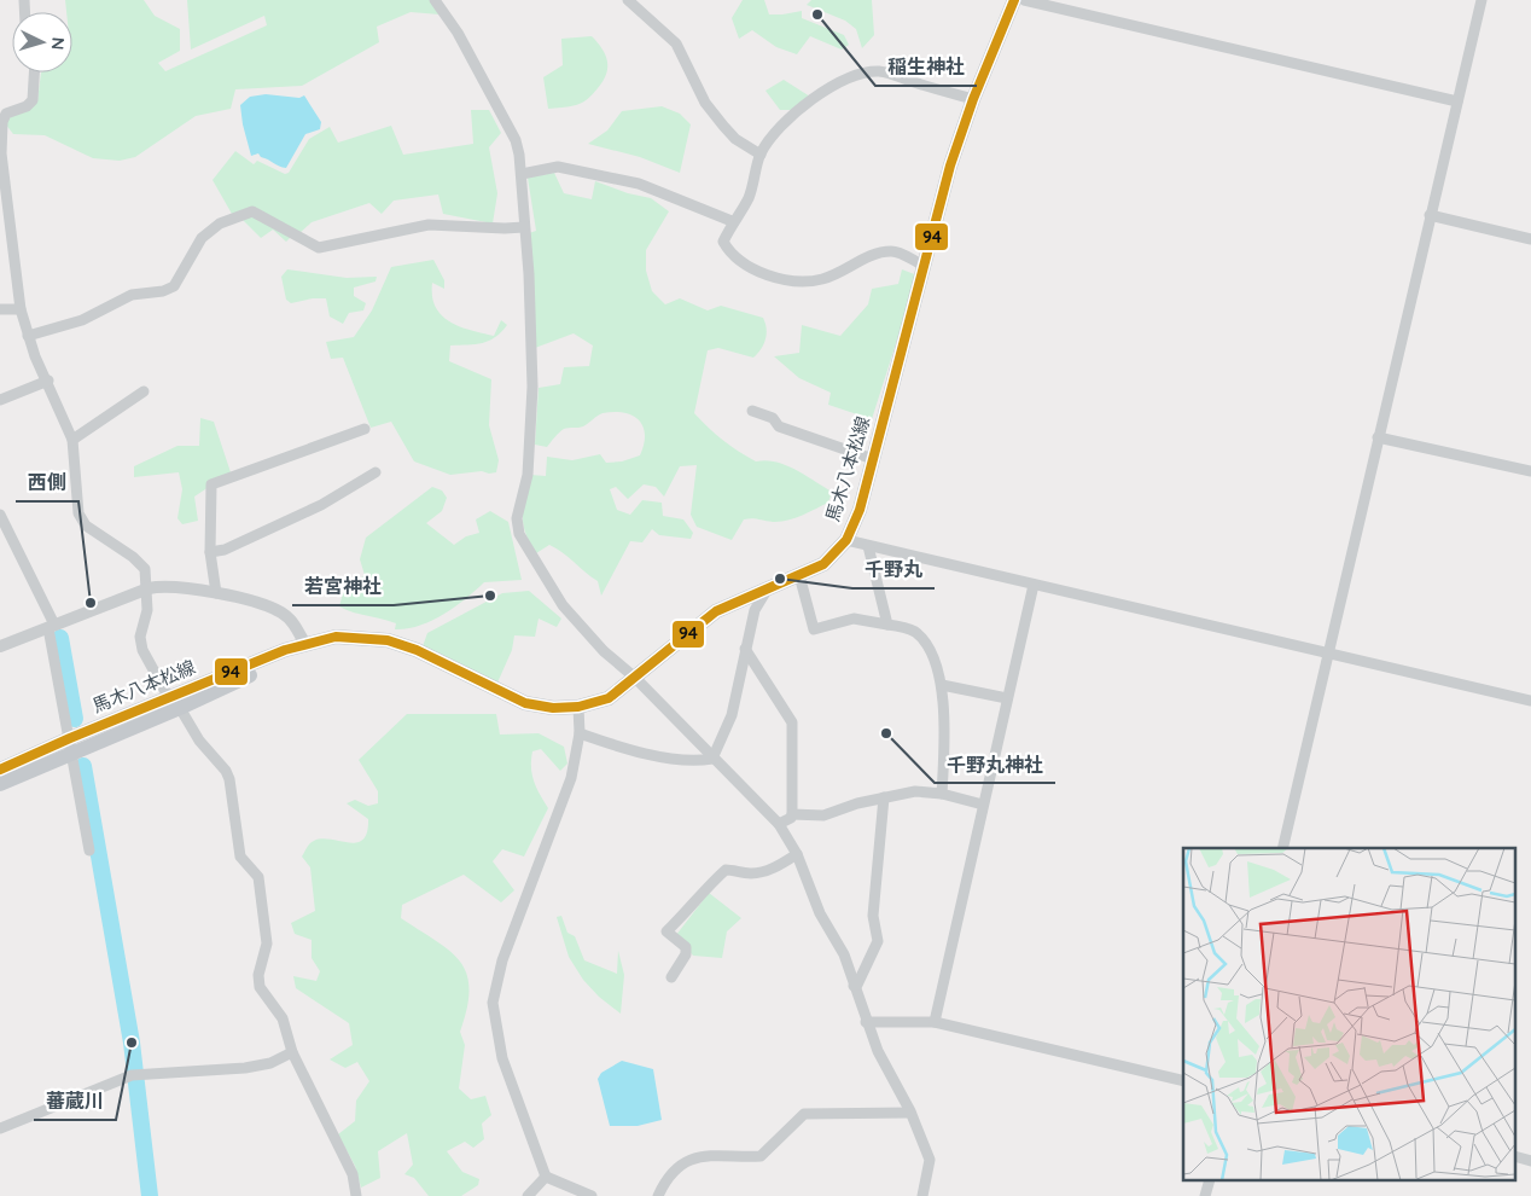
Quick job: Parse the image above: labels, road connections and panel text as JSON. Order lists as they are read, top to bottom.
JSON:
{
  "streets": {
    "main road": ["馬木八本松線"]
  },
  "places": [
    "稲生神社",
    "千野丸",
    "若宮神社",
    "西側",
    "千野丸神社",
    "蕃蔵川"
  ],
  "lines": ["transit line 94"],
  "north": "right"
}
